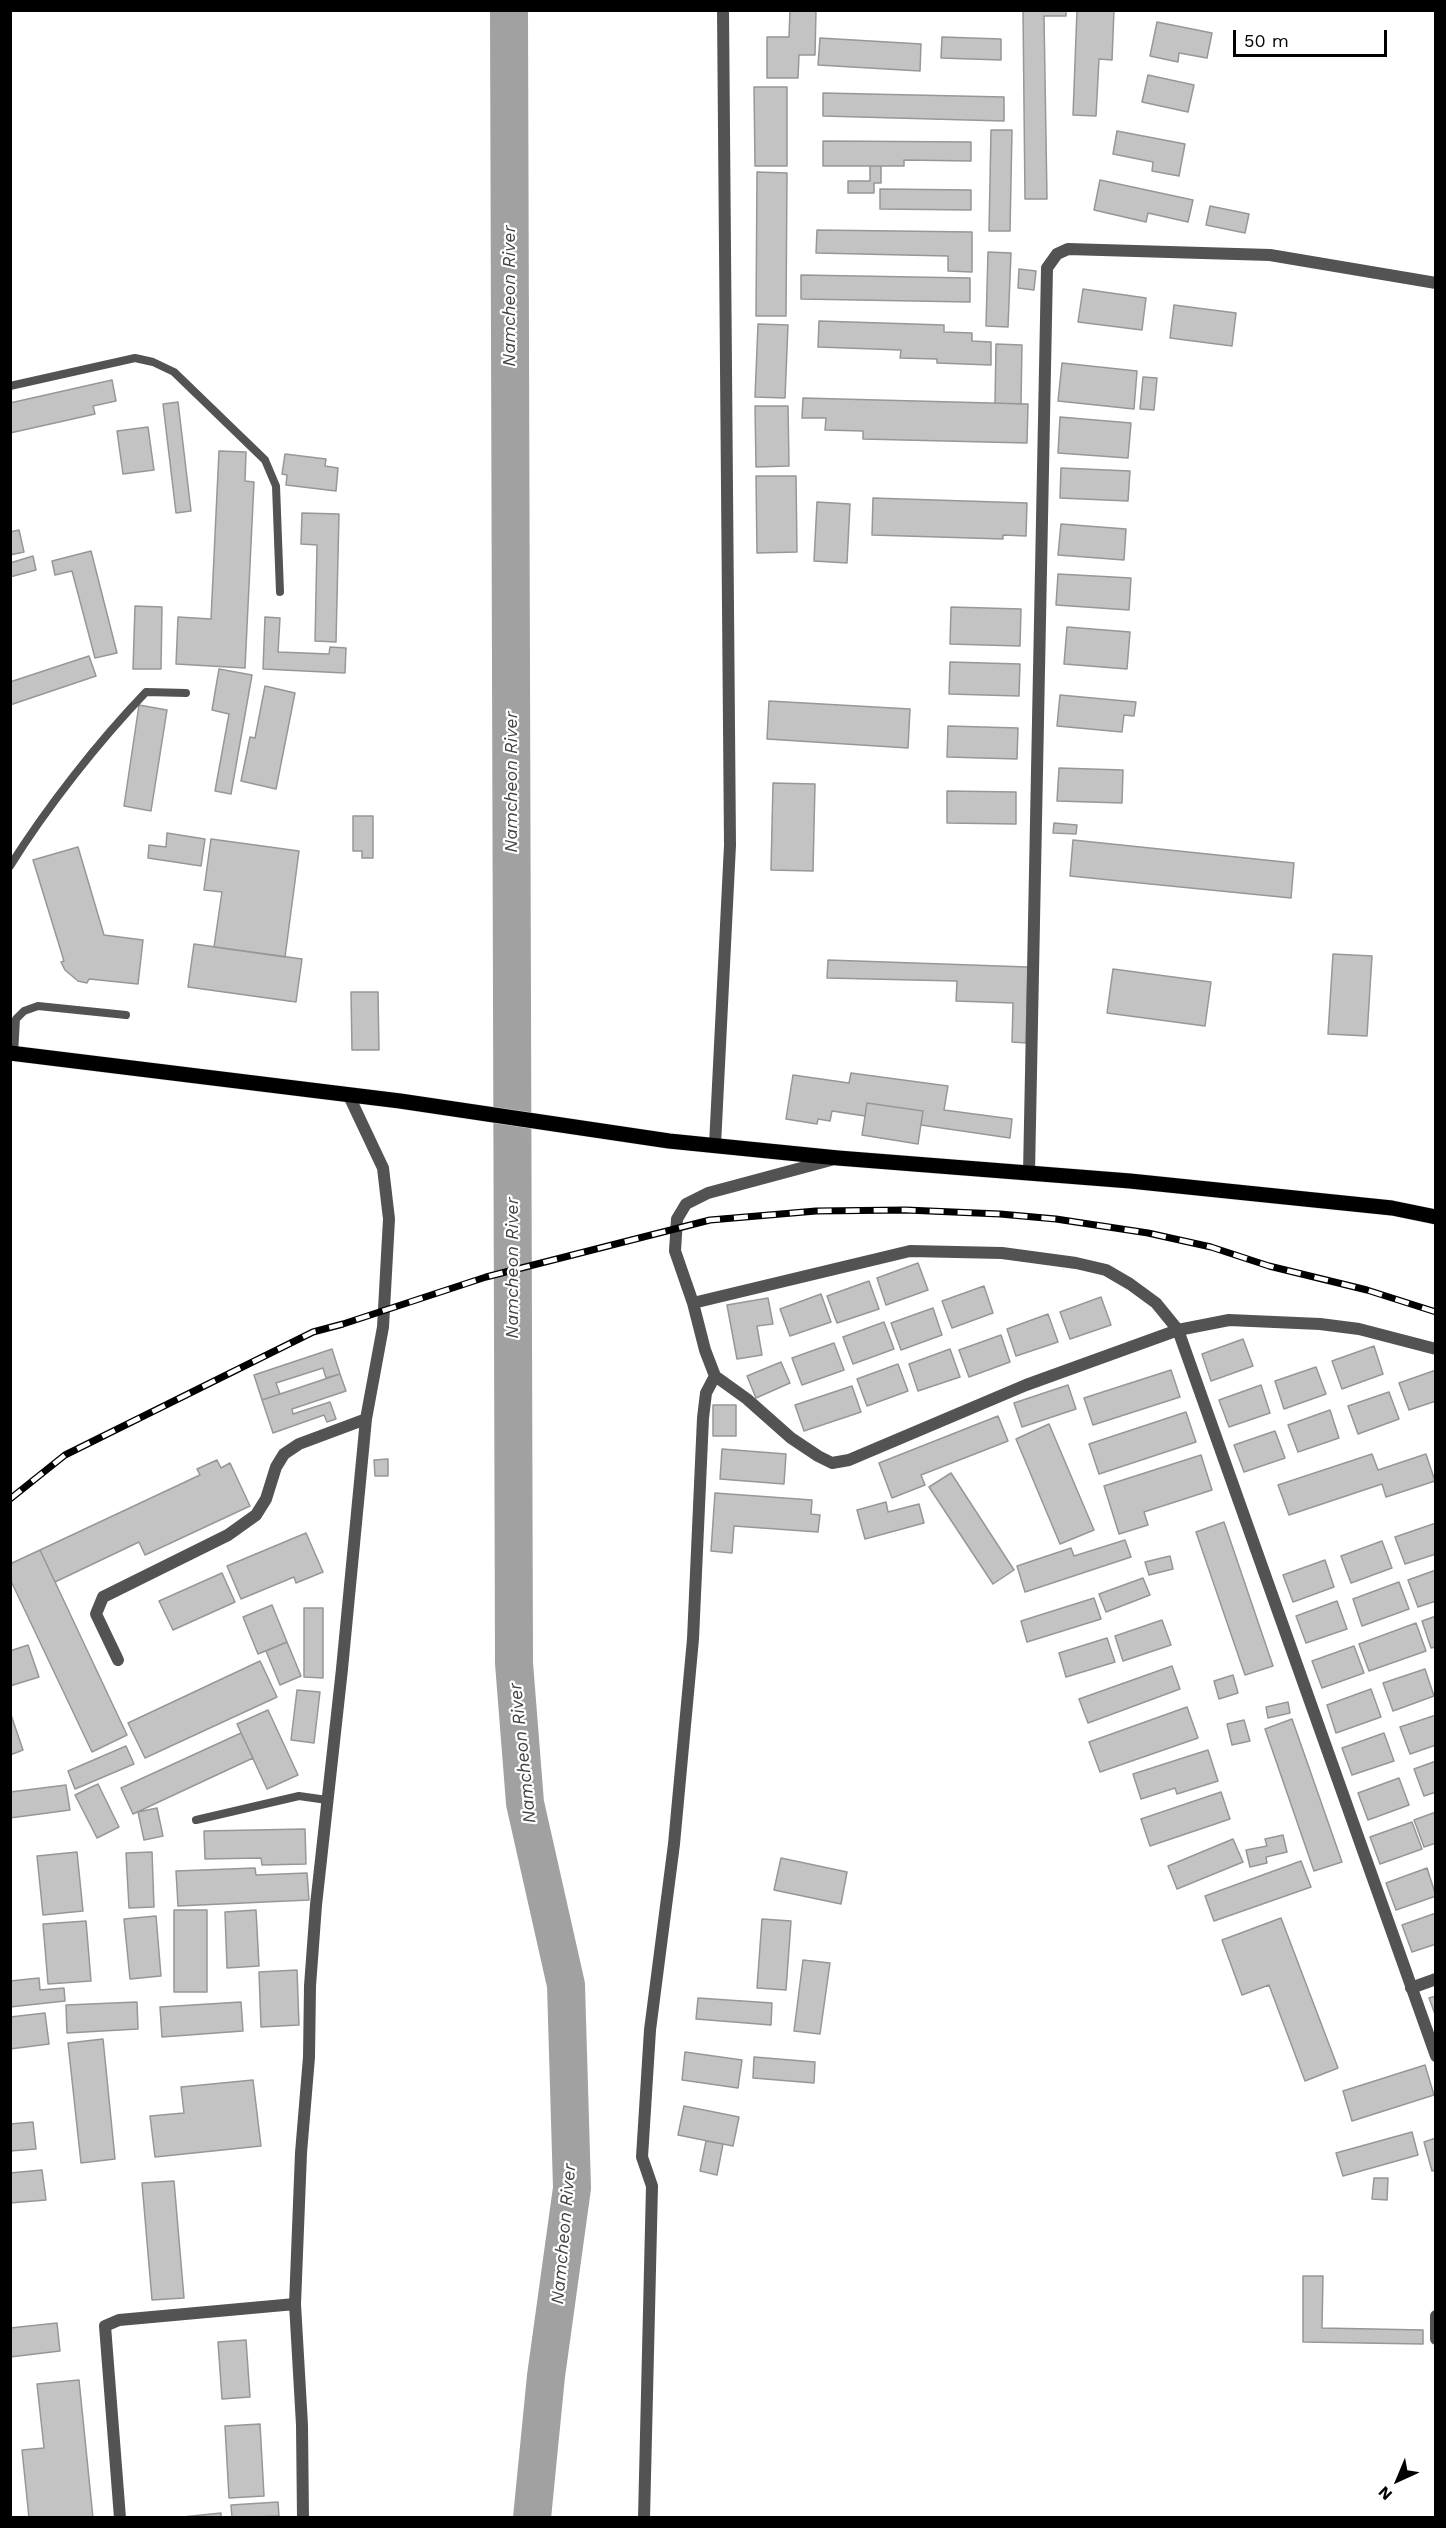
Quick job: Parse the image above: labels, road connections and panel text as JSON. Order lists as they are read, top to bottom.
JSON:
{
  "water": ["Namcheon River"],
  "scale_bar": "50 m",
  "north": "bottom left"
}
